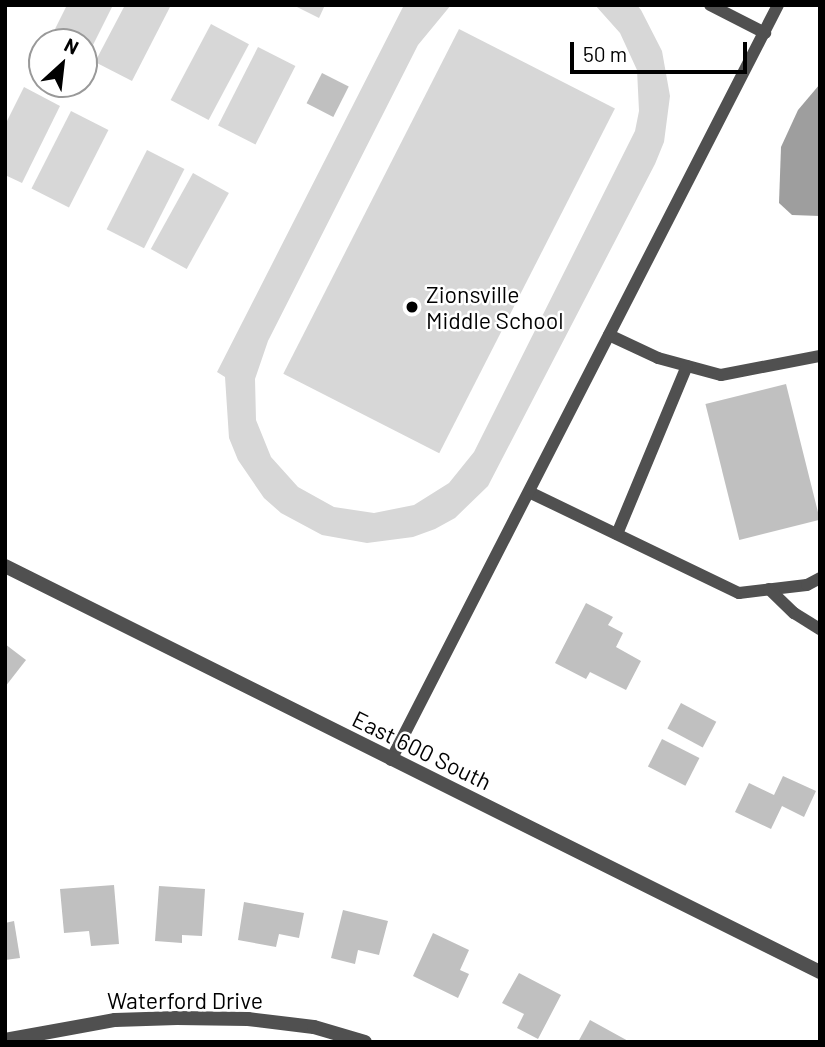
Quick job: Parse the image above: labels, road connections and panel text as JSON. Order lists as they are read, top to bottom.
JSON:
{
  "streets": {
    "street": ["East 600 South", "Waterford Drive"]
  },
  "places": ["Zionsville Middle School"],
  "scale_bar": "50 m",
  "north": "top right"
}
